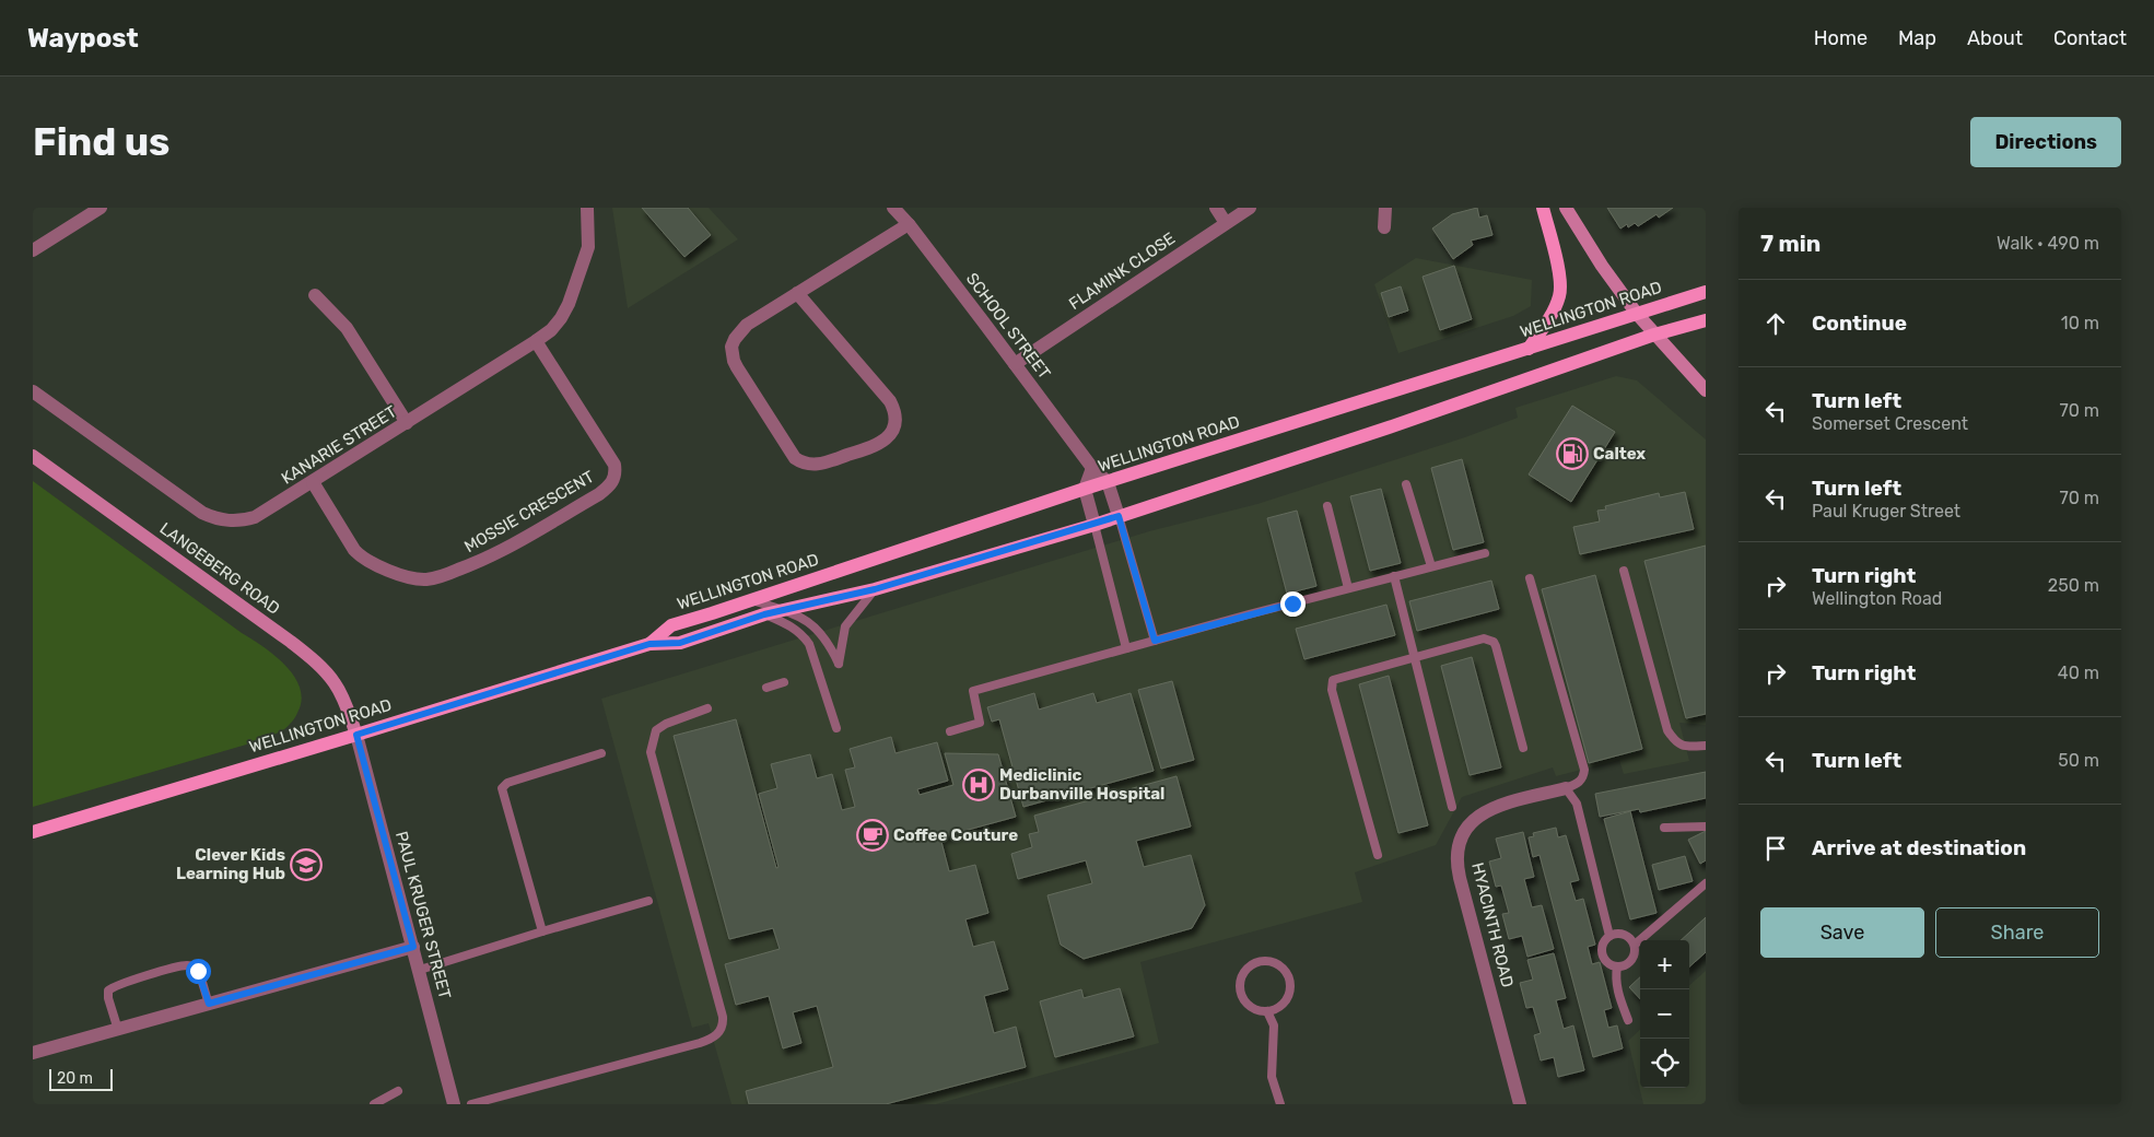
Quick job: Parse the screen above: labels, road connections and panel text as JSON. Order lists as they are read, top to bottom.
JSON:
{
  "streets": {
    "main road": ["WELLINGTON ROAD", "LANGEBERG ROAD"],
    "street": [
      "FLAMINK CLOSE",
      "SCHOOL STREET",
      "KANARIE STREET",
      "MOSSIE CRESCENT",
      "PAUL KRUGER STREET",
      "HYACINTH ROAD"
    ]
  },
  "crossings": [
    ["FLAMINK CLOSE", "SCHOOL STREET"],
    ["WELLINGTON ROAD", "SCHOOL STREET"],
    ["WELLINGTON ROAD", "LANGEBERG ROAD"],
    ["WELLINGTON ROAD", "PAUL KRUGER STREET"],
    ["KANARIE STREET", "MOSSIE CRESCENT"],
    ["LANGEBERG ROAD", "PAUL KRUGER STREET"]
  ],
  "places": {
    "fuel station": ["Caltex"],
    "hospital": ["Mediclinic Durbanville Hospital"],
    "cafe": ["Coffee Couture"],
    "school or university": ["Clever Kids Learning Hub"]
  },
  "scale_bar": "20 m",
  "page": {
    "header": "Waypost",
    "nav": [
      "Home",
      "Map",
      "About",
      "Contact"
    ],
    "buttons": [
      "Directions",
      ["Save", "Share"]
    ],
    "title": "Find us",
    "heading": ["7 min", "Walk · 490 m"],
    "list": [
      ["Continue", "10 m"],
      ["Turn left", "Somerset Crescent", "70 m"],
      ["Turn left", "Paul Kruger Street", "70 m"],
      ["Turn right", "Wellington Road", "250 m"],
      ["Turn right", "40 m"],
      ["Turn left", "50 m"],
      "Arrive at destination"
    ],
    "map_buttons": ["+", "−"],
    "scale": "20 m"
  }
}
